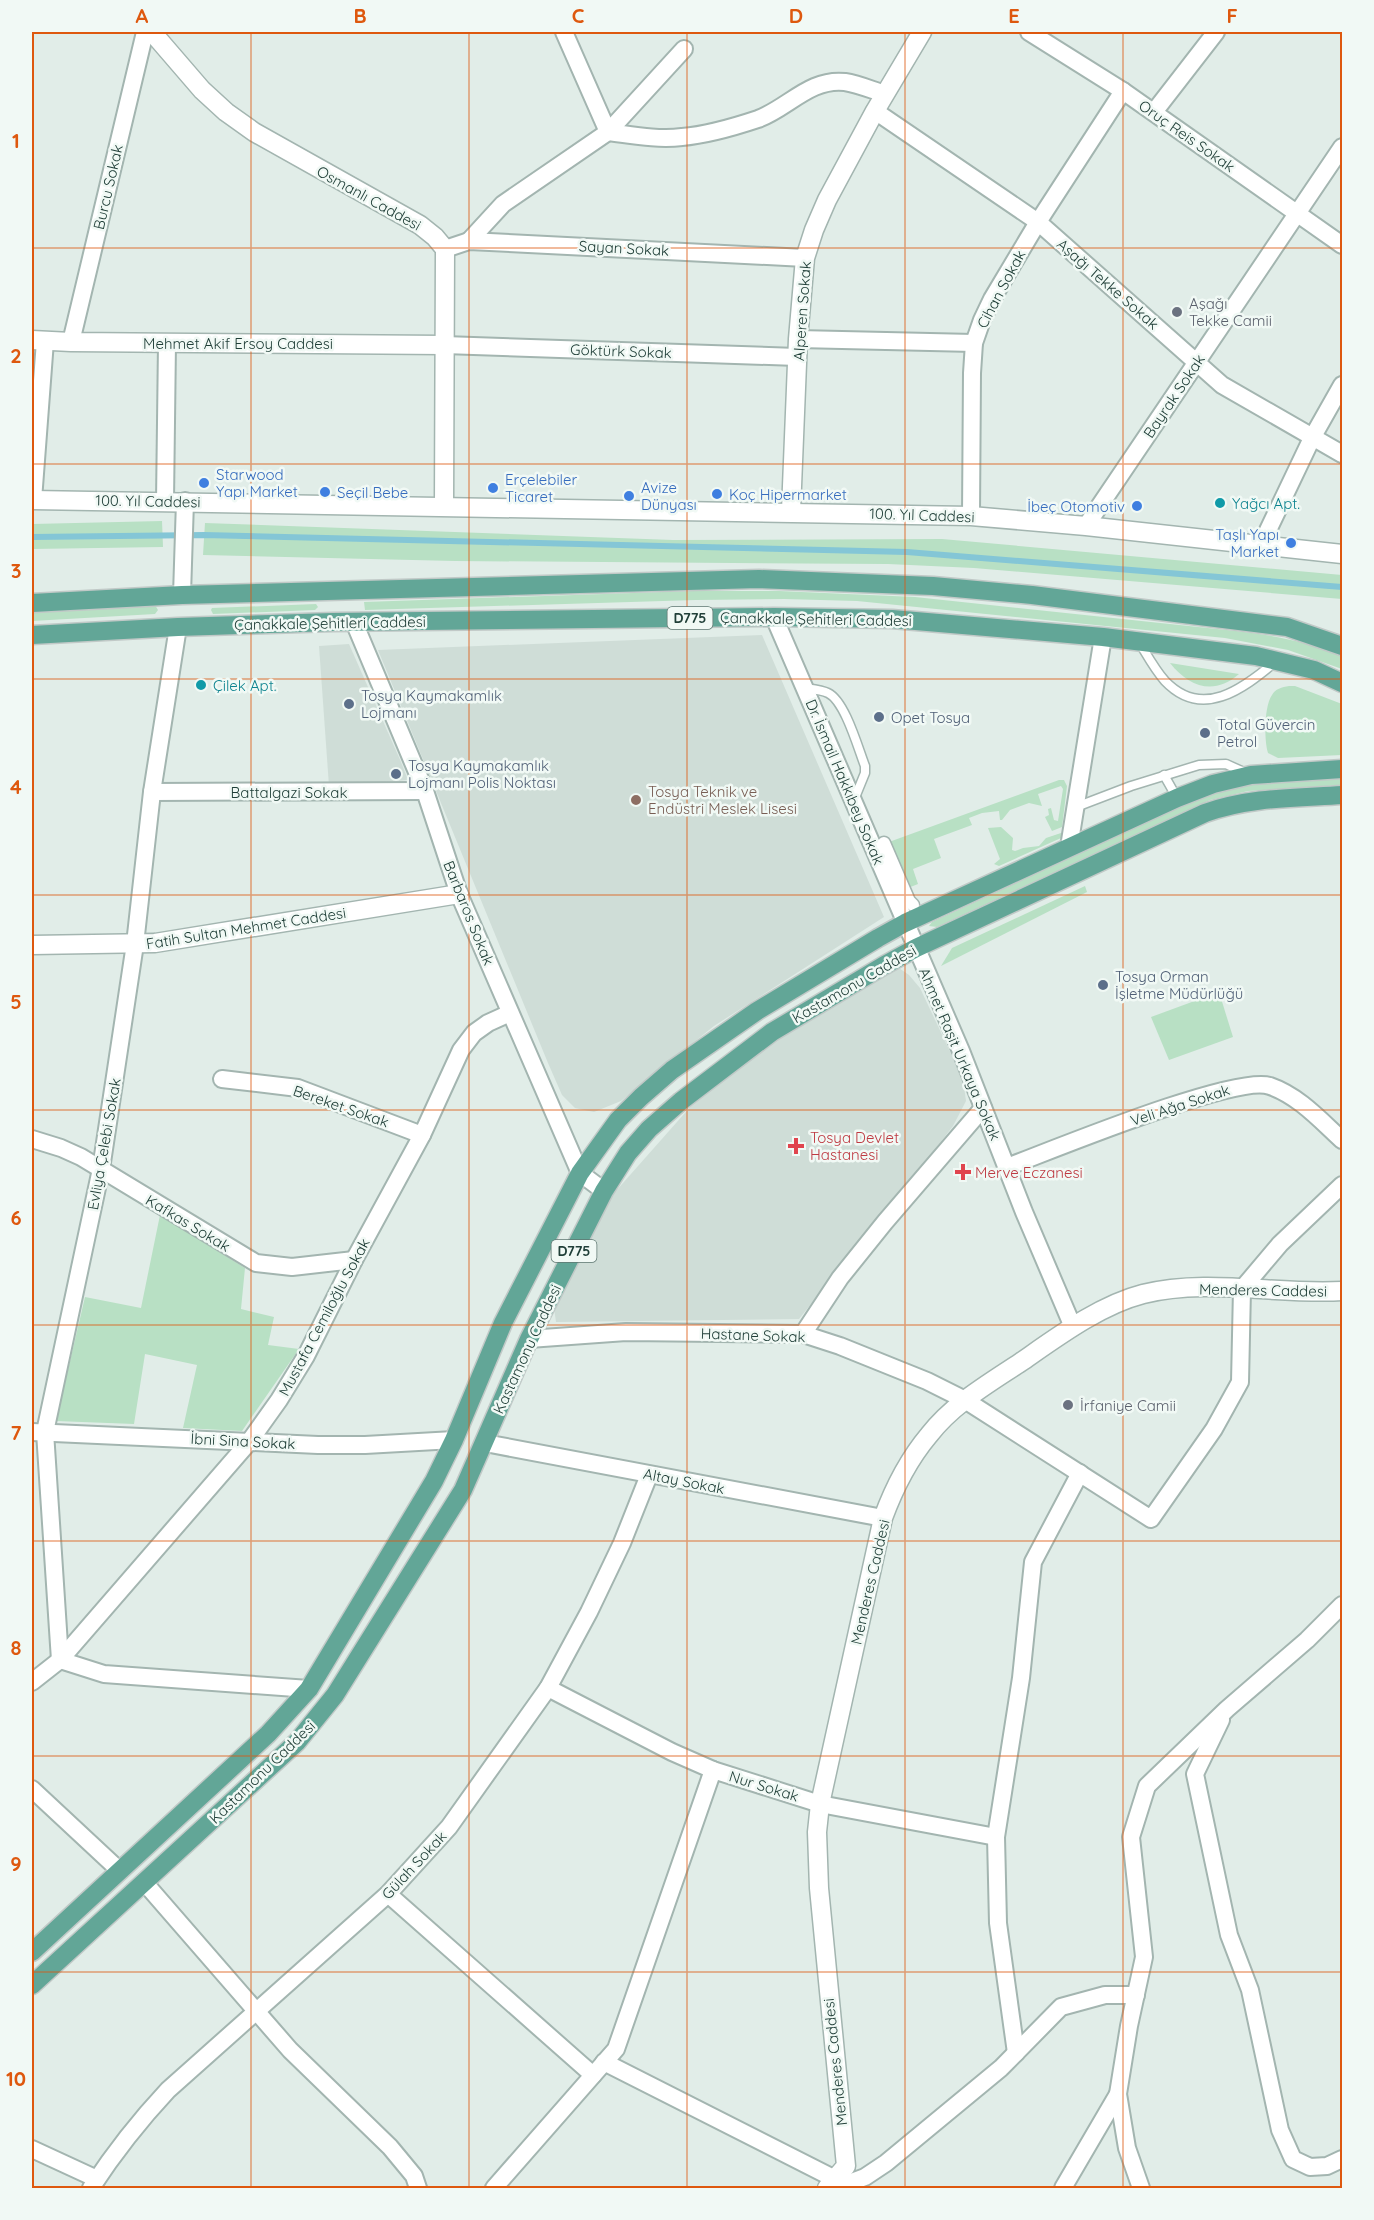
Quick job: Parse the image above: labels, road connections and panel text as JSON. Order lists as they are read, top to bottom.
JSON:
{
  "streets": {
    "main road": ["D775", "Çanakkale Şehitleri Caddesi", "Kastamonu Caddesi"],
    "street": [
      "Oruç Reis Sokak",
      "Burcu Sokak",
      "Osmanlı Caddesi",
      "Sayan Sokak",
      "Aşağı Tekke Sokak",
      "Cihan Sokak",
      "Alperen Sokak",
      "Mehmet Akif Ersoy Caddesi",
      "Göktürk Sokak",
      "Bayrak Sokak",
      "100. Yıl Caddesi",
      "Dr. İsmail Hakkıbey Sokak",
      "Battalgazi Sokak",
      "Barbaros Sokak",
      "Fatih Sultan Mehmet Caddesi",
      "Ahmet Raşit Urkaya Sokak",
      "Veli Ağa Sokak",
      "Bereket Sokak",
      "Evliya Çelebi Sokak",
      "Kafkas Sokak",
      "Menderes Caddesi",
      "Mustafa Cemiloğlu Sokak",
      "Hastane Sokak",
      "İbni Sina Sokak",
      "Altay Sokak",
      "Nur Sokak",
      "Gülah Sokak"
    ]
  },
  "crossings": [
    ["Oruç Reis Sokak", "Cihan Sokak"],
    ["Oruç Reis Sokak", "Bayrak Sokak"],
    ["Burcu Sokak", "Mehmet Akif Ersoy Caddesi"],
    ["Osmanlı Caddesi", "Sayan Sokak"],
    ["Sayan Sokak", "Alperen Sokak"],
    ["Aşağı Tekke Sokak", "Cihan Sokak"],
    ["Aşağı Tekke Sokak", "Alperen Sokak"],
    ["Aşağı Tekke Sokak", "Bayrak Sokak"],
    ["Cihan Sokak", "Göktürk Sokak"],
    ["Cihan Sokak", "100. Yıl Caddesi"],
    ["Alperen Sokak", "Göktürk Sokak"],
    ["Alperen Sokak", "100. Yıl Caddesi"],
    ["Mehmet Akif Ersoy Caddesi", "Göktürk Sokak"],
    ["Bayrak Sokak", "100. Yıl Caddesi"],
    ["Çanakkale Şehitleri Caddesi", "Dr. İsmail Hakkıbey Sokak"],
    ["Çanakkale Şehitleri Caddesi", "Barbaros Sokak"],
    ["Çanakkale Şehitleri Caddesi", "Evliya Çelebi Sokak"],
    ["Dr. İsmail Hakkıbey Sokak", "Kastamonu Caddesi"],
    ["Dr. İsmail Hakkıbey Sokak", "Ahmet Raşit Urkaya Sokak"],
    ["Battalgazi Sokak", "Barbaros Sokak"],
    ["Battalgazi Sokak", "Evliya Çelebi Sokak"],
    ["Barbaros Sokak", "Fatih Sultan Mehmet Caddesi"],
    ["Barbaros Sokak", "Kastamonu Caddesi"],
    ["Barbaros Sokak", "Mustafa Cemiloğlu Sokak"],
    ["Fatih Sultan Mehmet Caddesi", "Evliya Çelebi Sokak"],
    ["Kastamonu Caddesi", "Ahmet Raşit Urkaya Sokak"],
    ["Kastamonu Caddesi", "Hastane Sokak"],
    ["Kastamonu Caddesi", "İbni Sina Sokak"],
    ["Kastamonu Caddesi", "Altay Sokak"],
    ["Ahmet Raşit Urkaya Sokak", "Veli Ağa Sokak"],
    ["Ahmet Raşit Urkaya Sokak", "Menderes Caddesi"],
    ["Bereket Sokak", "Mustafa Cemiloğlu Sokak"],
    ["Evliya Çelebi Sokak", "Kafkas Sokak"],
    ["Evliya Çelebi Sokak", "Mustafa Cemiloğlu Sokak"],
    ["Evliya Çelebi Sokak", "İbni Sina Sokak"],
    ["Kafkas Sokak", "Mustafa Cemiloğlu Sokak"],
    ["Menderes Caddesi", "Hastane Sokak"],
    ["Menderes Caddesi", "Altay Sokak"],
    ["Menderes Caddesi", "Nur Sokak"],
    ["Mustafa Cemiloğlu Sokak", "İbni Sina Sokak"],
    ["Altay Sokak", "Gülah Sokak"],
    ["Nur Sokak", "Gülah Sokak"]
  ],
  "places": {
    "other": [
      "Aşağı Tekke Camii",
      "Starwood Yapı Market",
      "Erçelebiler Ticaret",
      "Seçil Bebe",
      "Koç Hipermarket",
      "Avize Dünyası",
      "Yağcı Apt.",
      "İbeç Otomotiv",
      "Taşlı Yapı Market",
      "Çilek Apt.",
      "Tosya Kaymakamlık Lojmanı",
      "Opet Tosya",
      "Total Güvercin Petrol",
      "Tosya Kaymakamlık Lojmanı Polis Noktası",
      "Tosya Teknik ve Endüstri Meslek Lisesi",
      "Tosya Orman İşletme Müdürlüğü",
      "İrfaniye Camii"
    ],
    "health": ["Tosya Devlet Hastanesi", "Merve Eczanesi"]
  },
  "grid": {
    "columns": [
      "A",
      "B",
      "C",
      "D",
      "E",
      "F"
    ],
    "rows": [
      "1",
      "2",
      "3",
      "4",
      "5",
      "6",
      "7",
      "8",
      "9",
      "10"
    ]
  }
}
